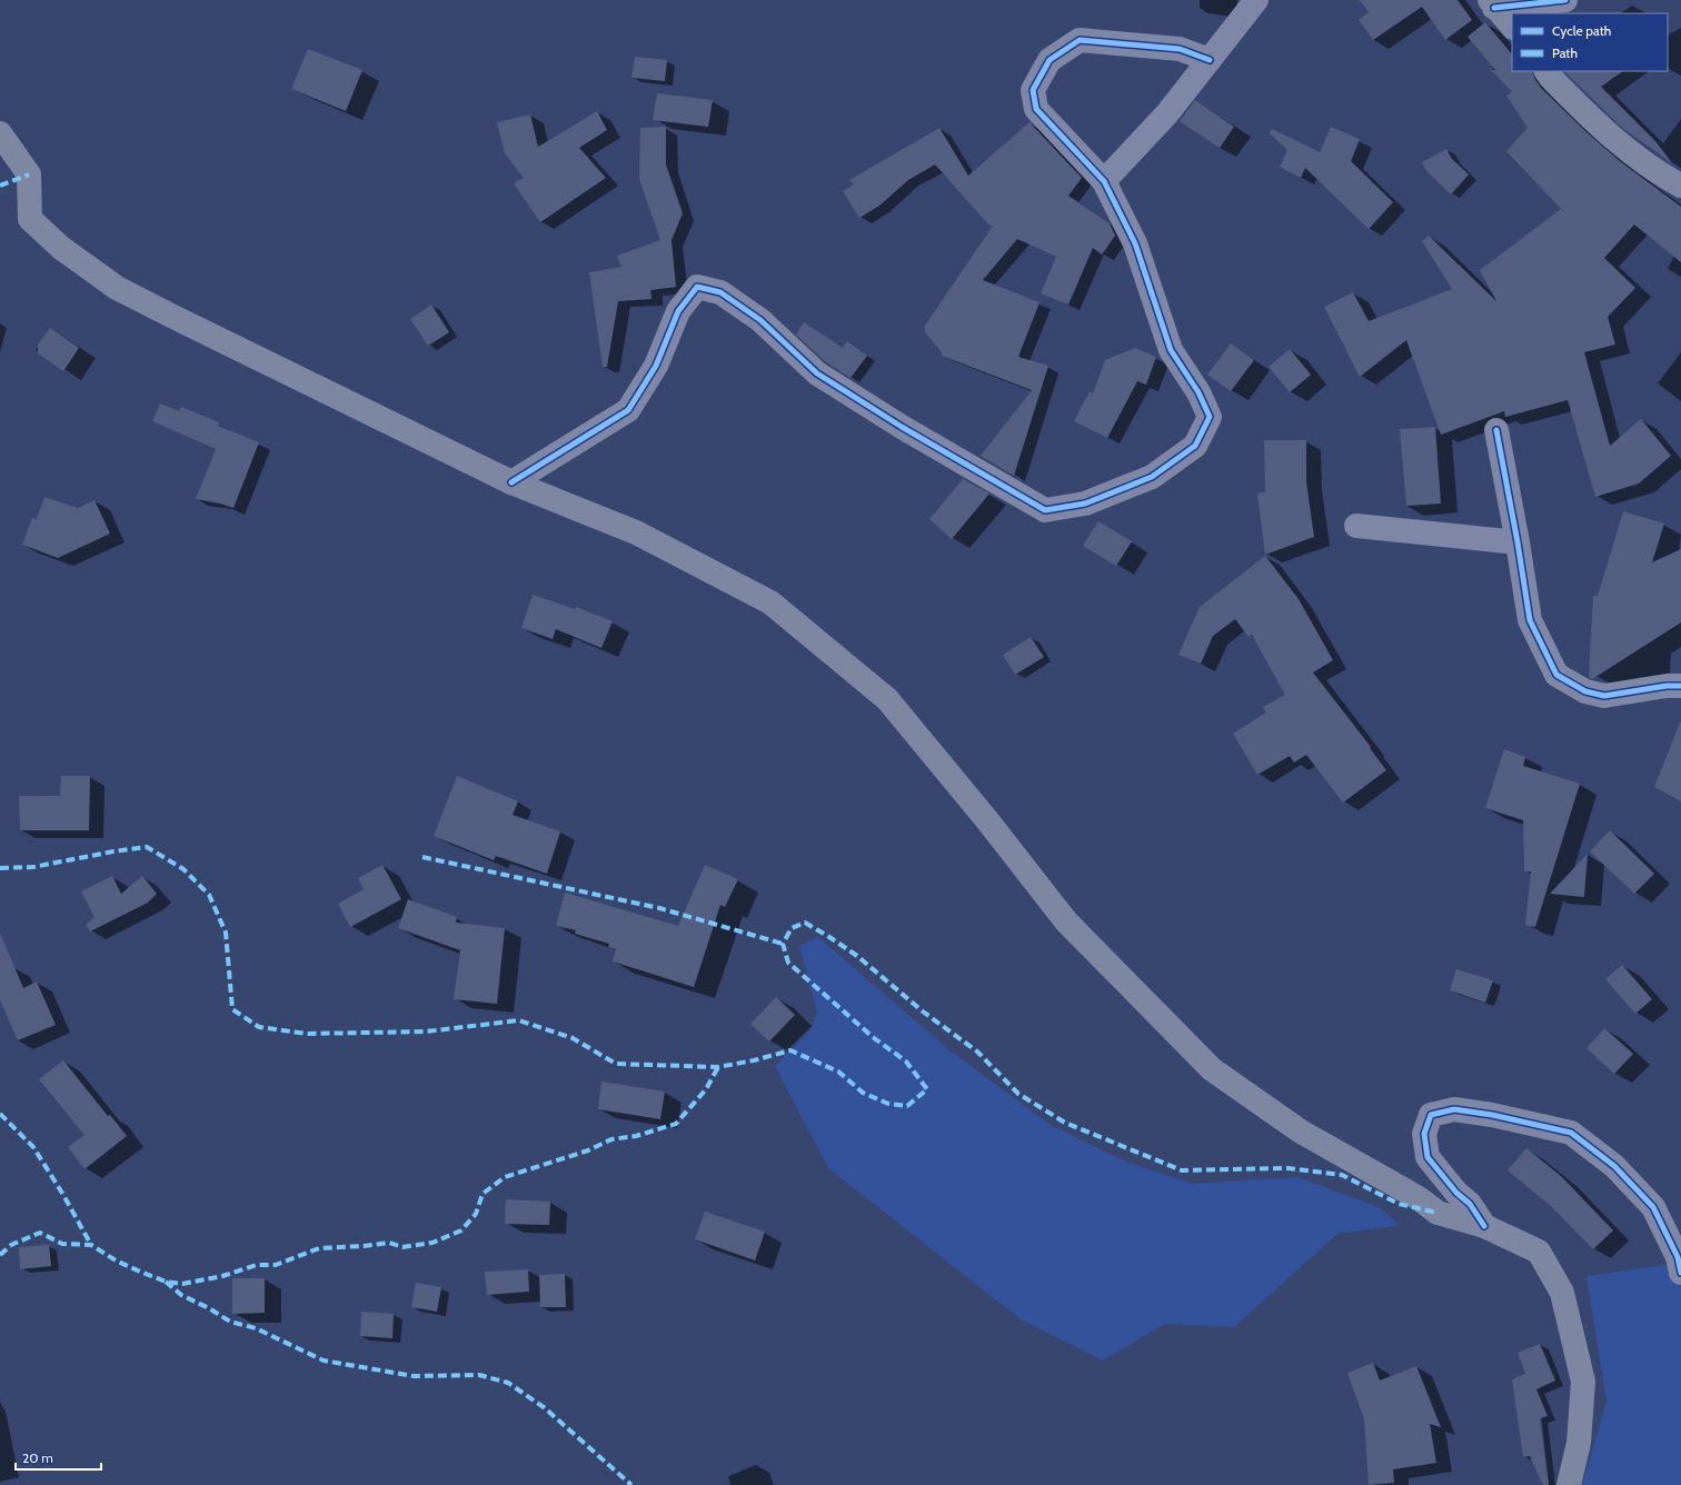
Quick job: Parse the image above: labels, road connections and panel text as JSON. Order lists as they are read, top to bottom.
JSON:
{
  "legend": ["Cycle path", "Path"],
  "scale_bar": "20 m"
}
